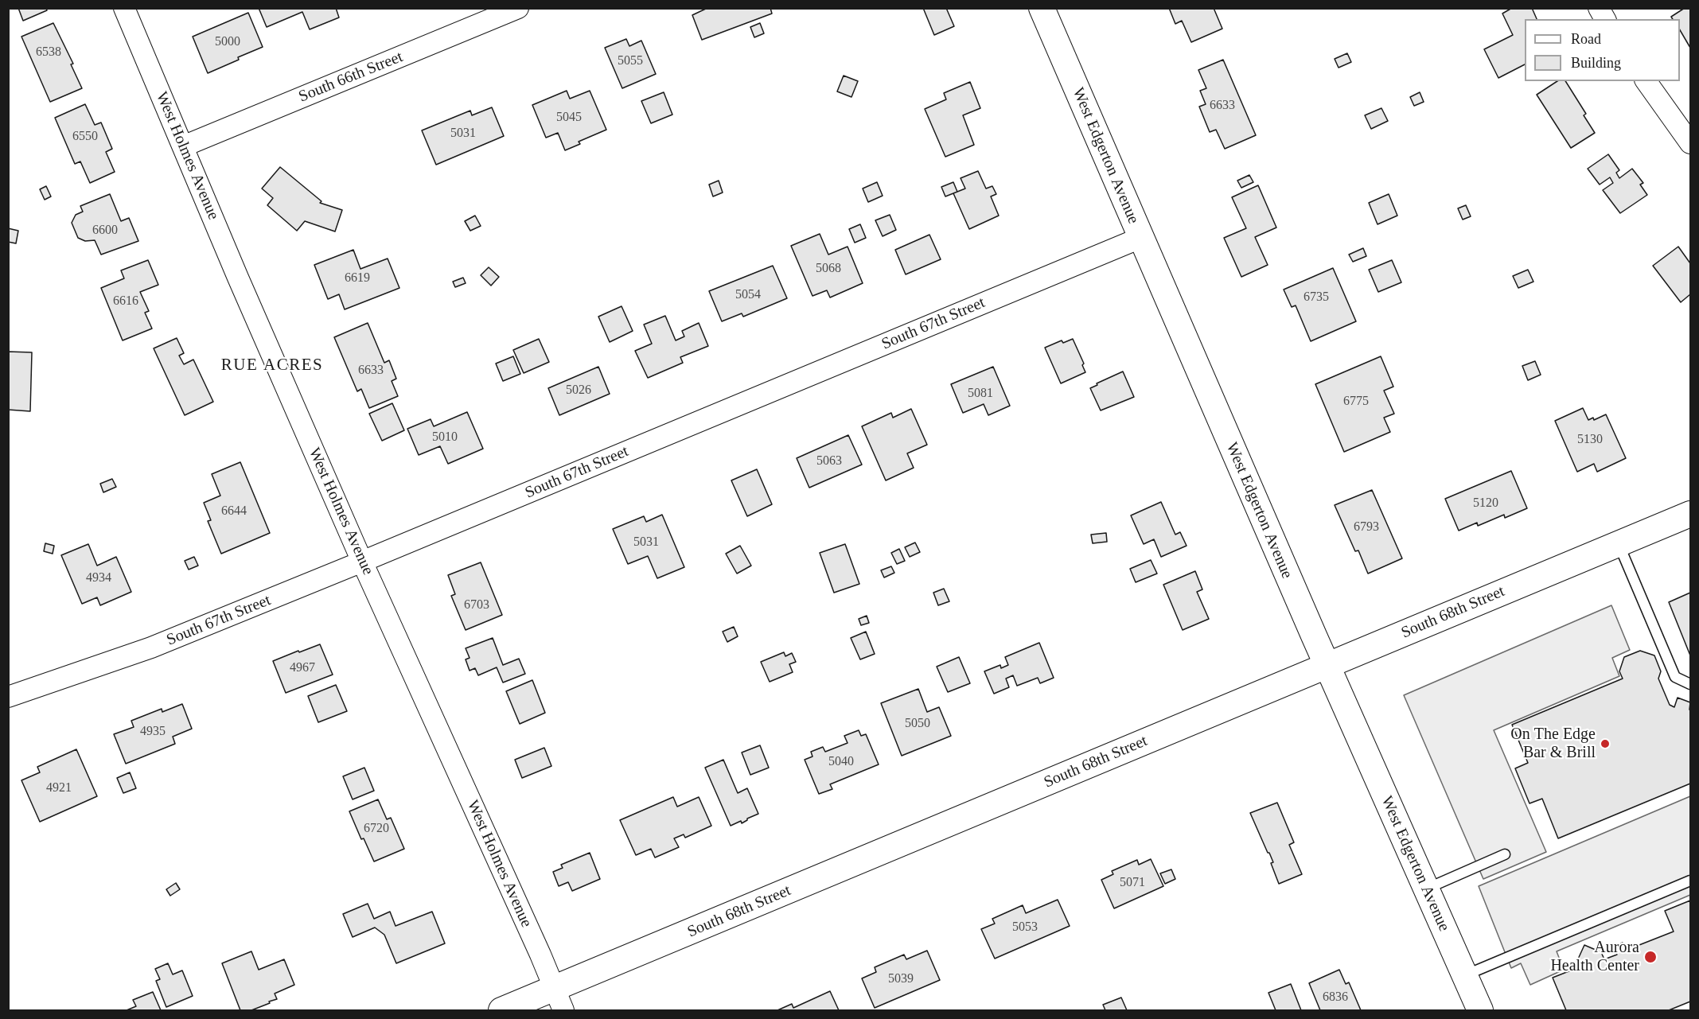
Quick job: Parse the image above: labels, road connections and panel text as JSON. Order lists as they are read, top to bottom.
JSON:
{
  "streets": {
    "street": [
      "South 66th Street",
      "West Holmes Avenue",
      "West Edgerton Avenue",
      "South 67th Street",
      "South 68th Street"
    ]
  },
  "crossings": [
    ["South 66th Street", "West Holmes Avenue"],
    ["West Holmes Avenue", "South 67th Street"],
    ["West Holmes Avenue", "South 68th Street"],
    ["West Edgerton Avenue", "South 67th Street"],
    ["West Edgerton Avenue", "South 68th Street"]
  ],
  "districts": ["RUE ACRES"],
  "places": ["On The Edge Bar & Brill", "Aurora Health Center"],
  "house_numbers": [
    "5000",
    "6538",
    "5055",
    "6633",
    "5045",
    "5031",
    "6550",
    "6600",
    "5068",
    "6619",
    "5054",
    "6735",
    "6616",
    "6633",
    "5026",
    "5081",
    "6775",
    "5010",
    "5130",
    "5063",
    "5120",
    "6644",
    "6793",
    "5031",
    "4934",
    "6703",
    "4967",
    "5050",
    "4935",
    "5040",
    "4921",
    "6720",
    "5071",
    "5053",
    "5039",
    "6836"
  ],
  "legend": ["Road", "Building"]
}
